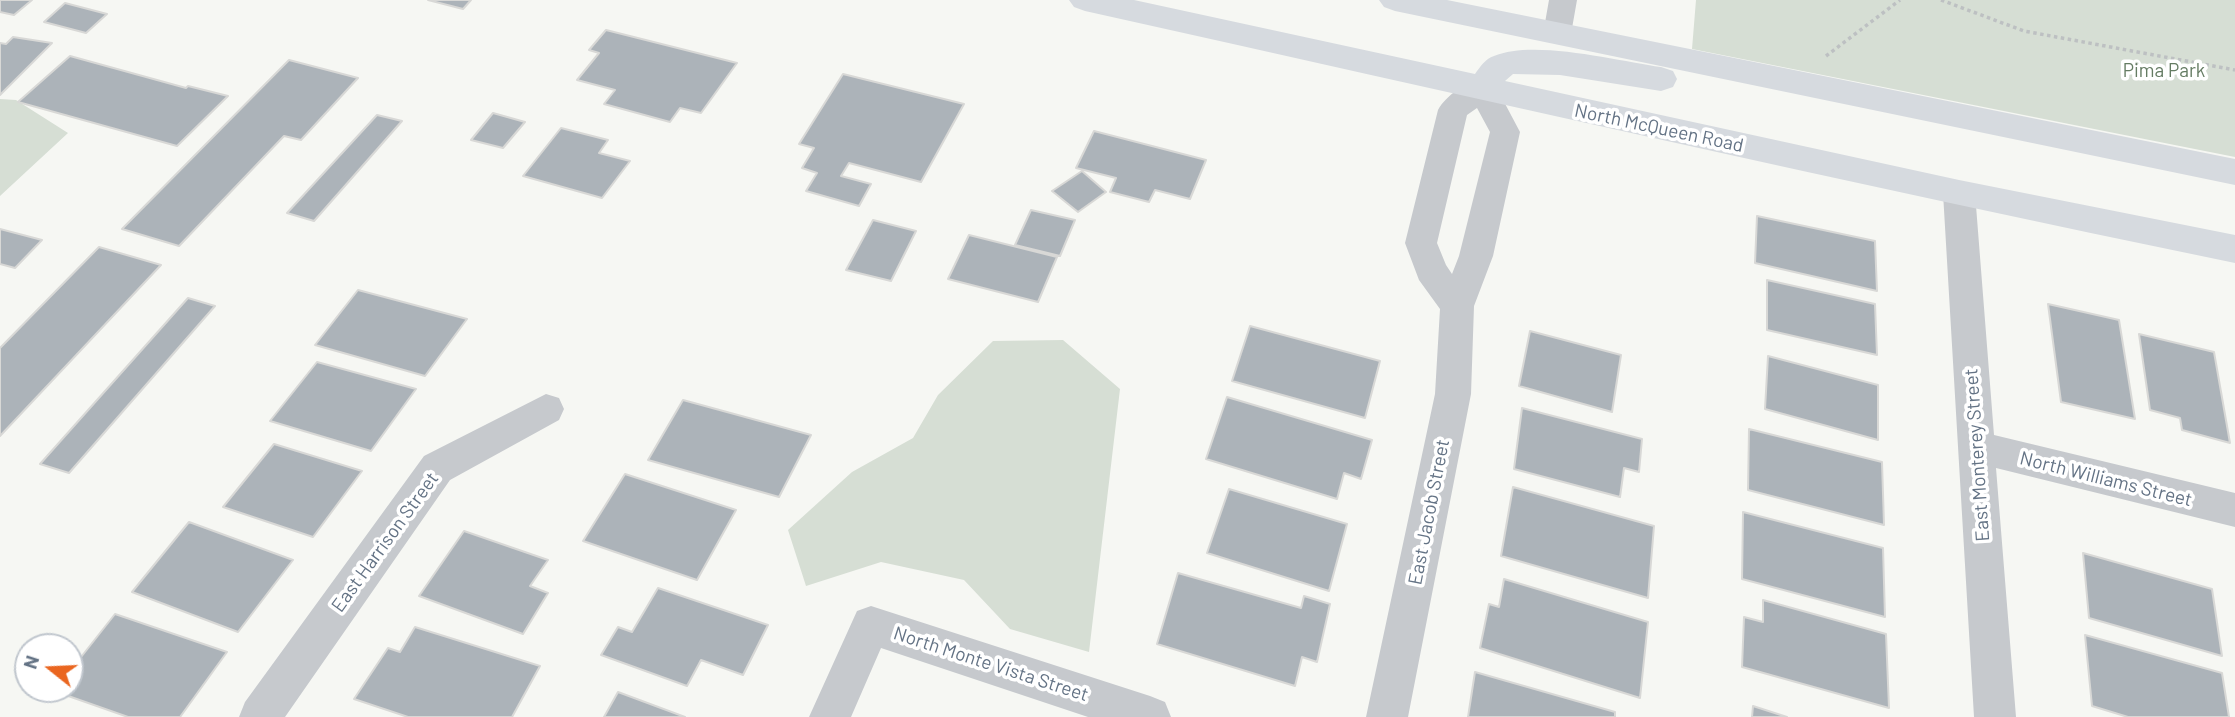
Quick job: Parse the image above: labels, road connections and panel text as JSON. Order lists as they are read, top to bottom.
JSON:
{
  "streets": {
    "main road": ["North McQueen Road"],
    "street": [
      "East Monterey Street",
      "North Williams Street",
      "East Jacob Street",
      "East Harrison Street",
      "North Monte Vista Street"
    ]
  },
  "crossings": [
    ["North McQueen Road", "East Monterey Street"],
    ["North McQueen Road", "East Jacob Street"],
    ["East Monterey Street", "North Williams Street"]
  ],
  "parks": ["Pima Park"],
  "north": "left"
}
